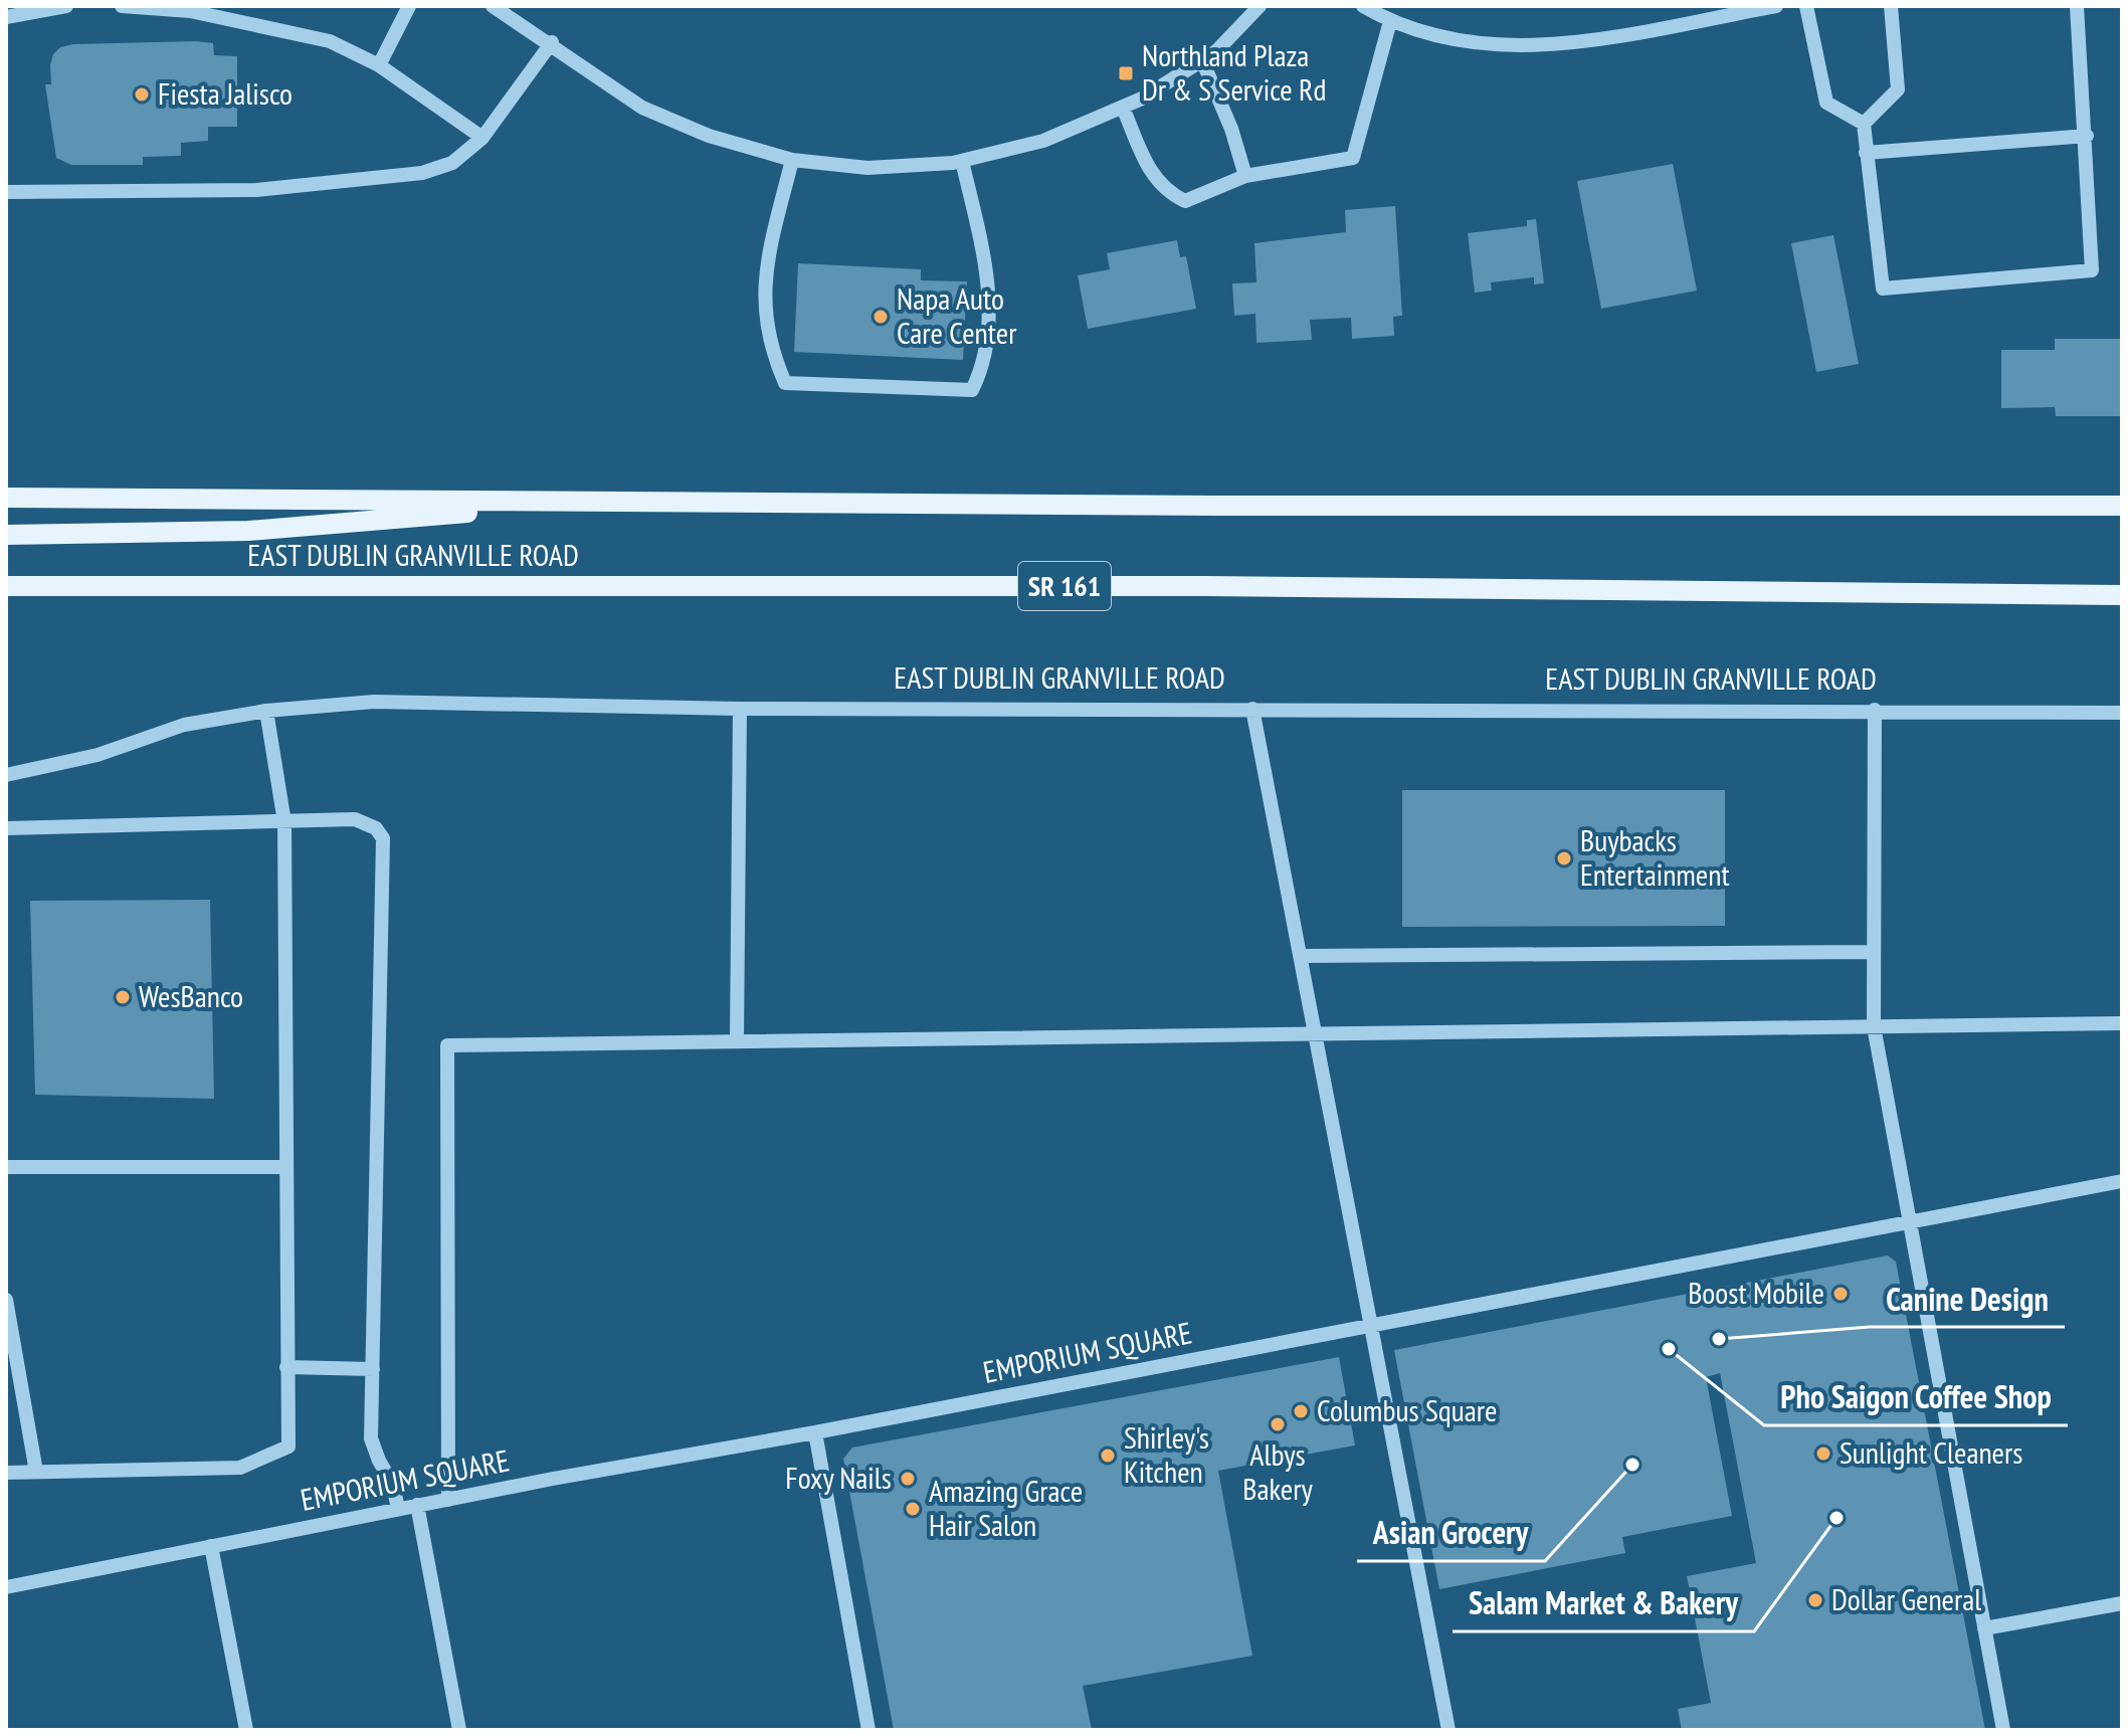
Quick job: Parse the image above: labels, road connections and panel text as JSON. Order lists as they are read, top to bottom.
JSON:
{
  "streets": {
    "main road": ["EAST DUBLIN GRANVILLE ROAD", "SR 161"],
    "street": ["EMPORIUM SQUARE"]
  },
  "places": {
    "transit": ["Northland Plaza Dr & S Service Rd"],
    "other": [
      "Fiesta Jalisco",
      "Napa Auto Care Center",
      "Buybacks Entertainment",
      "WesBanco",
      "Boost Mobile",
      "Canine Design",
      "Pho Saigon Coffee Shop",
      "Columbus Square",
      "Albys Bakery",
      "Sunlight Cleaners",
      "Shirley's Kitchen",
      "Asian Grocery",
      "Foxy Nails",
      "Amazing Grace Hair Salon",
      "Salam Market & Bakery",
      "Dollar General"
    ]
  }
}
